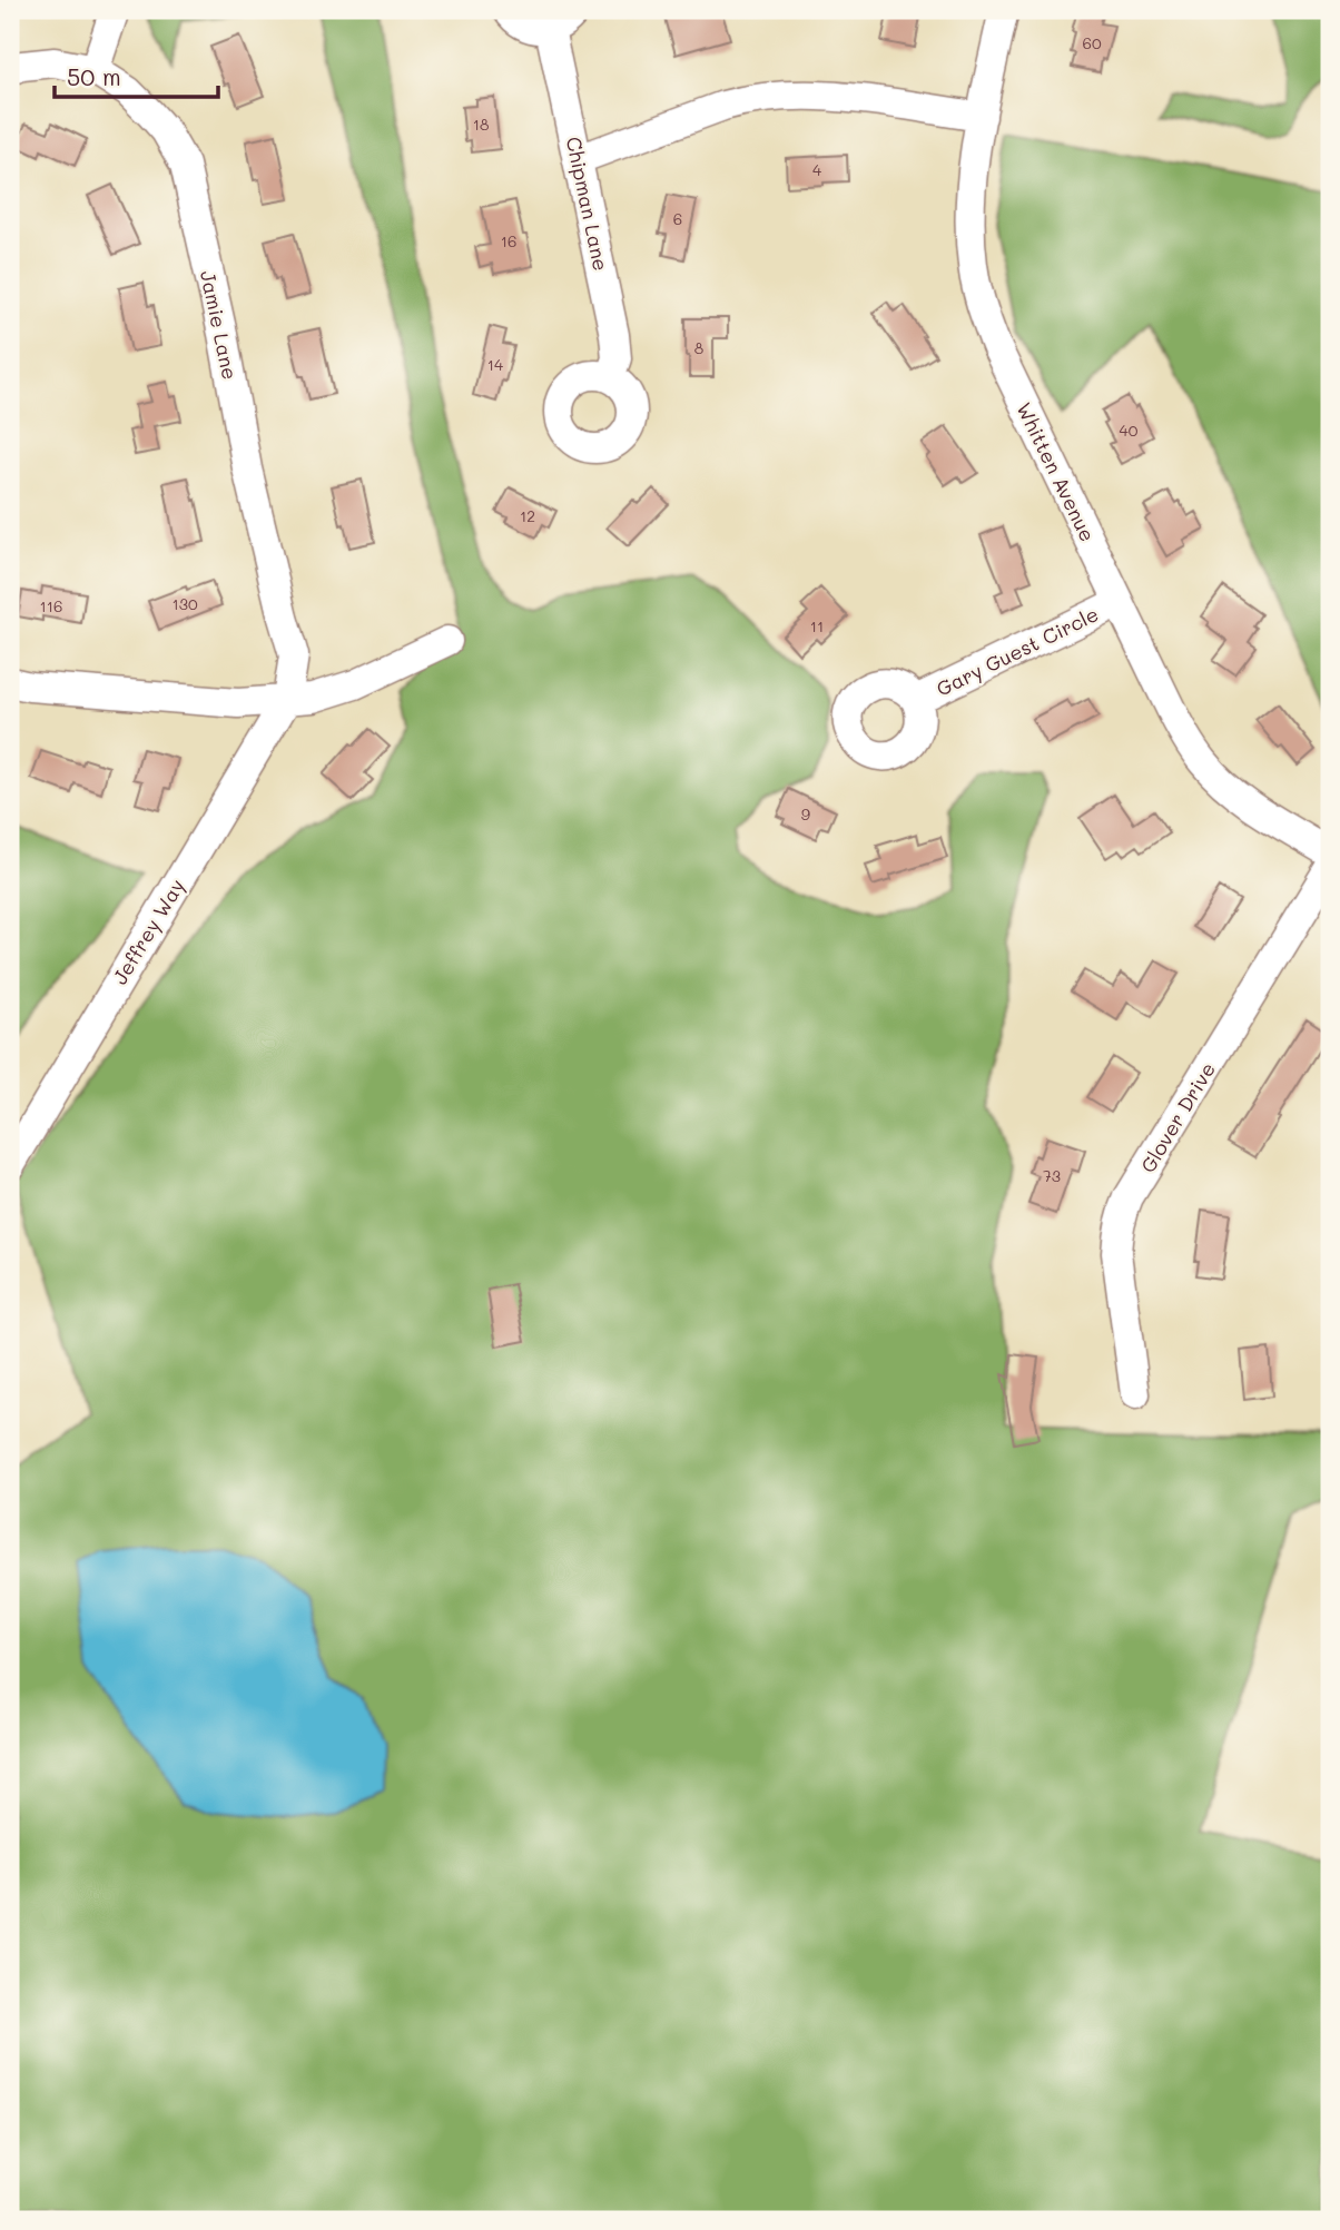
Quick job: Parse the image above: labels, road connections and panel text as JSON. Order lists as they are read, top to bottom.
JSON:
{
  "streets": {
    "street": [
      "Chipman Lane",
      "Jamie Lane",
      "Whitten Avenue",
      "Gary Guest Circle",
      "Jeffrey Way",
      "Glover Drive"
    ]
  },
  "crossings": [
    ["Jamie Lane", "Jeffrey Way"],
    ["Whitten Avenue", "Gary Guest Circle"]
  ],
  "house_numbers": [
    "60",
    "18",
    "4",
    "6",
    "16",
    "8",
    "14",
    "40",
    "12",
    "130",
    "116",
    "11",
    "9",
    "73"
  ],
  "scale_bar": "50 m"
}
